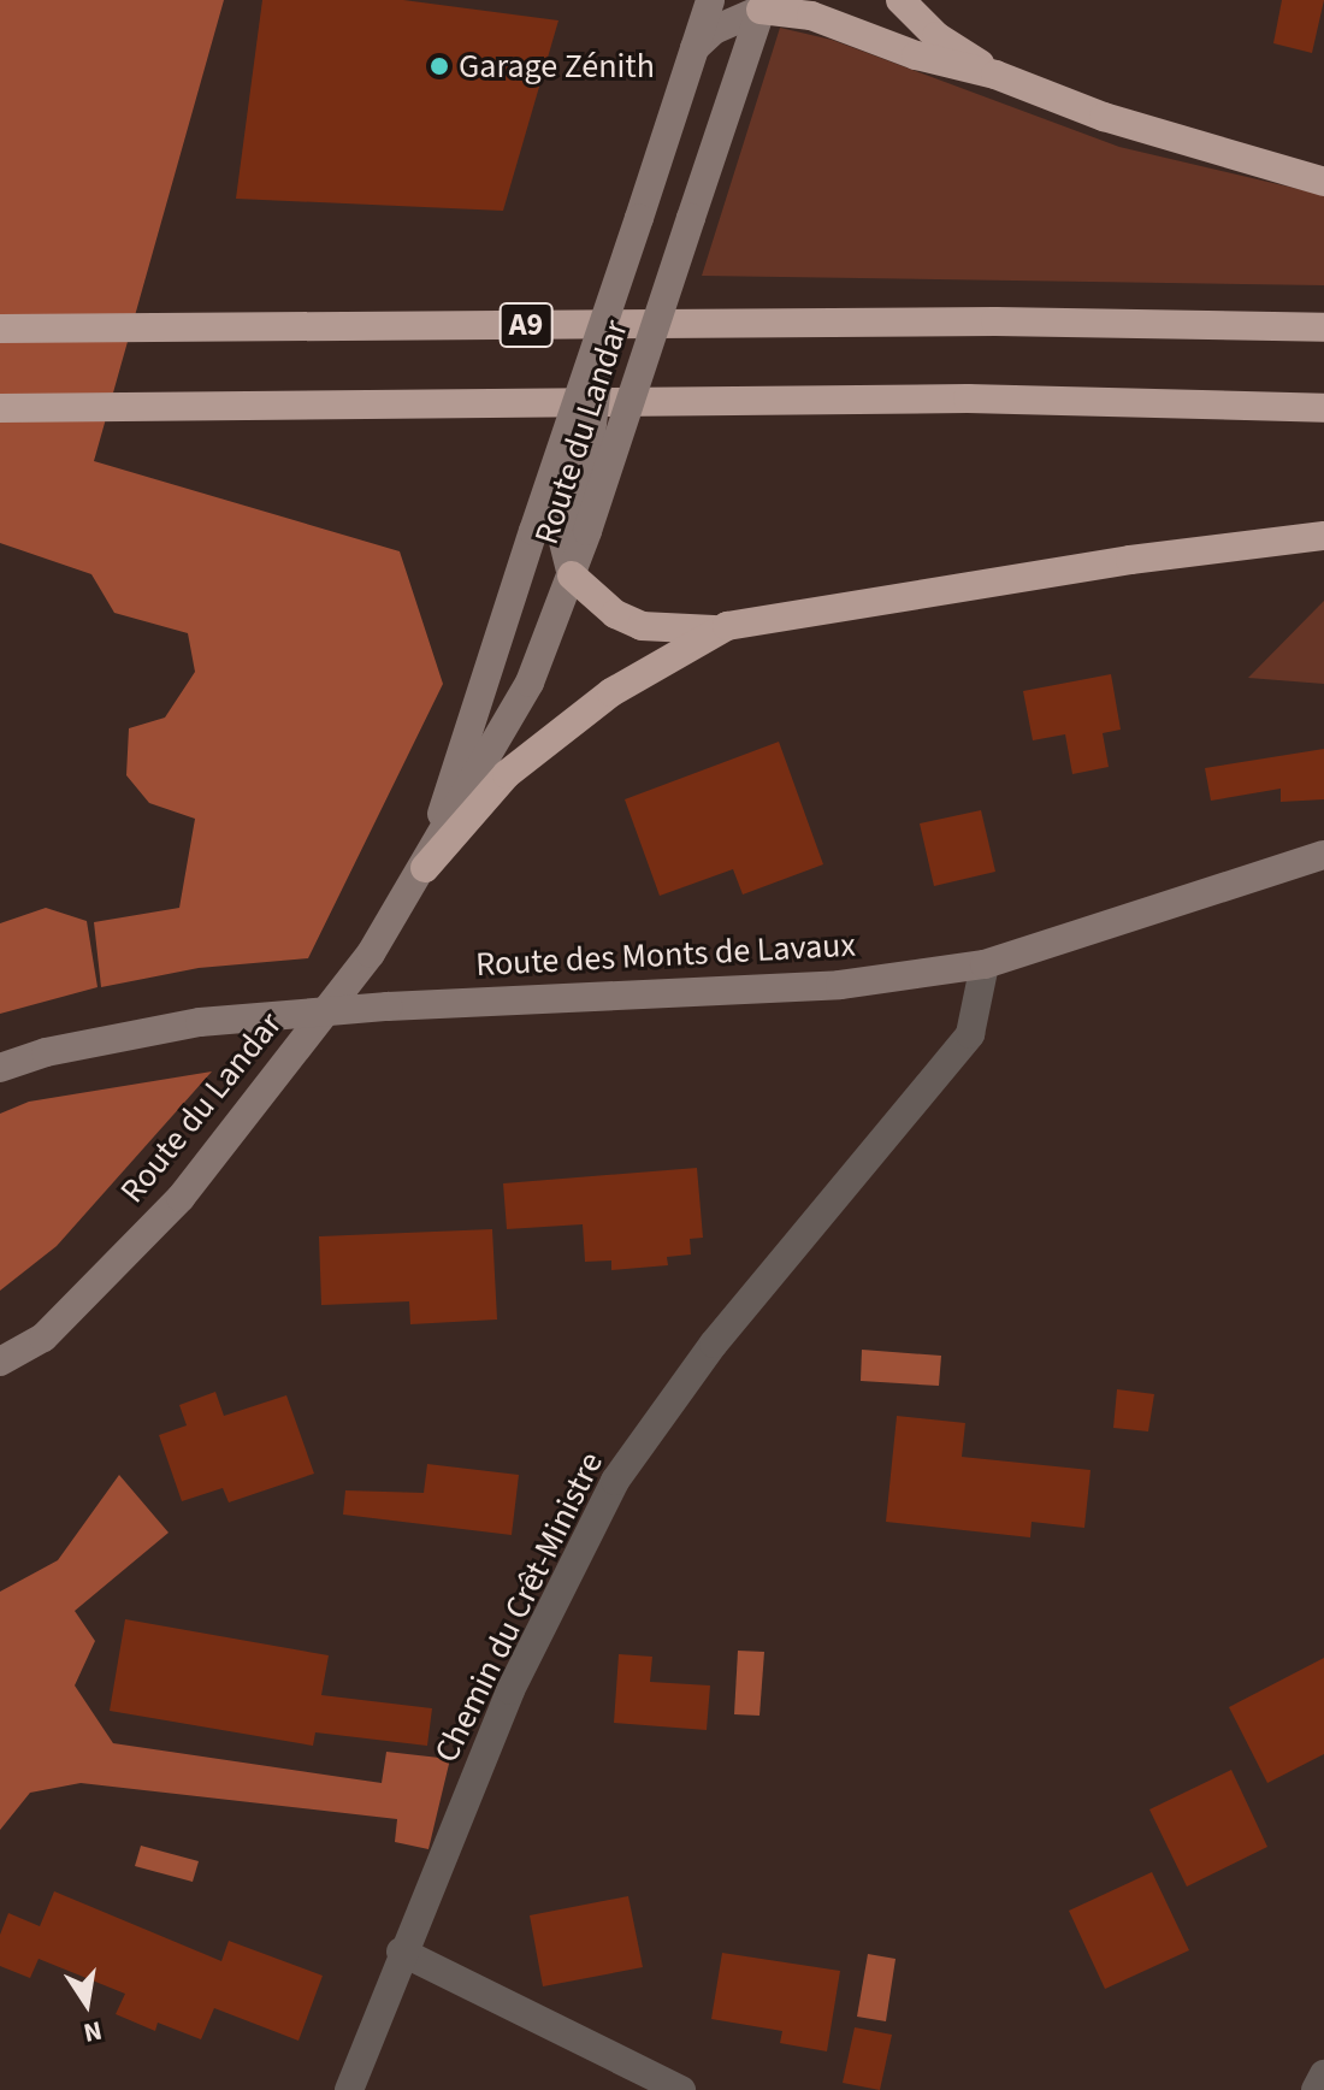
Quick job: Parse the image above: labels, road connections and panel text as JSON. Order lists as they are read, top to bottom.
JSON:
{
  "streets": {
    "highway": ["A9"],
    "main road": ["Route du Landar", "Route des Monts de Lavaux"],
    "street": ["Chemin du Crêt-Ministre"]
  },
  "crossings": [
    ["Route des Monts de Lavaux", "Chemin du Crêt-Ministre"]
  ],
  "places": ["Garage Zénith"],
  "north": "bottom"
}
